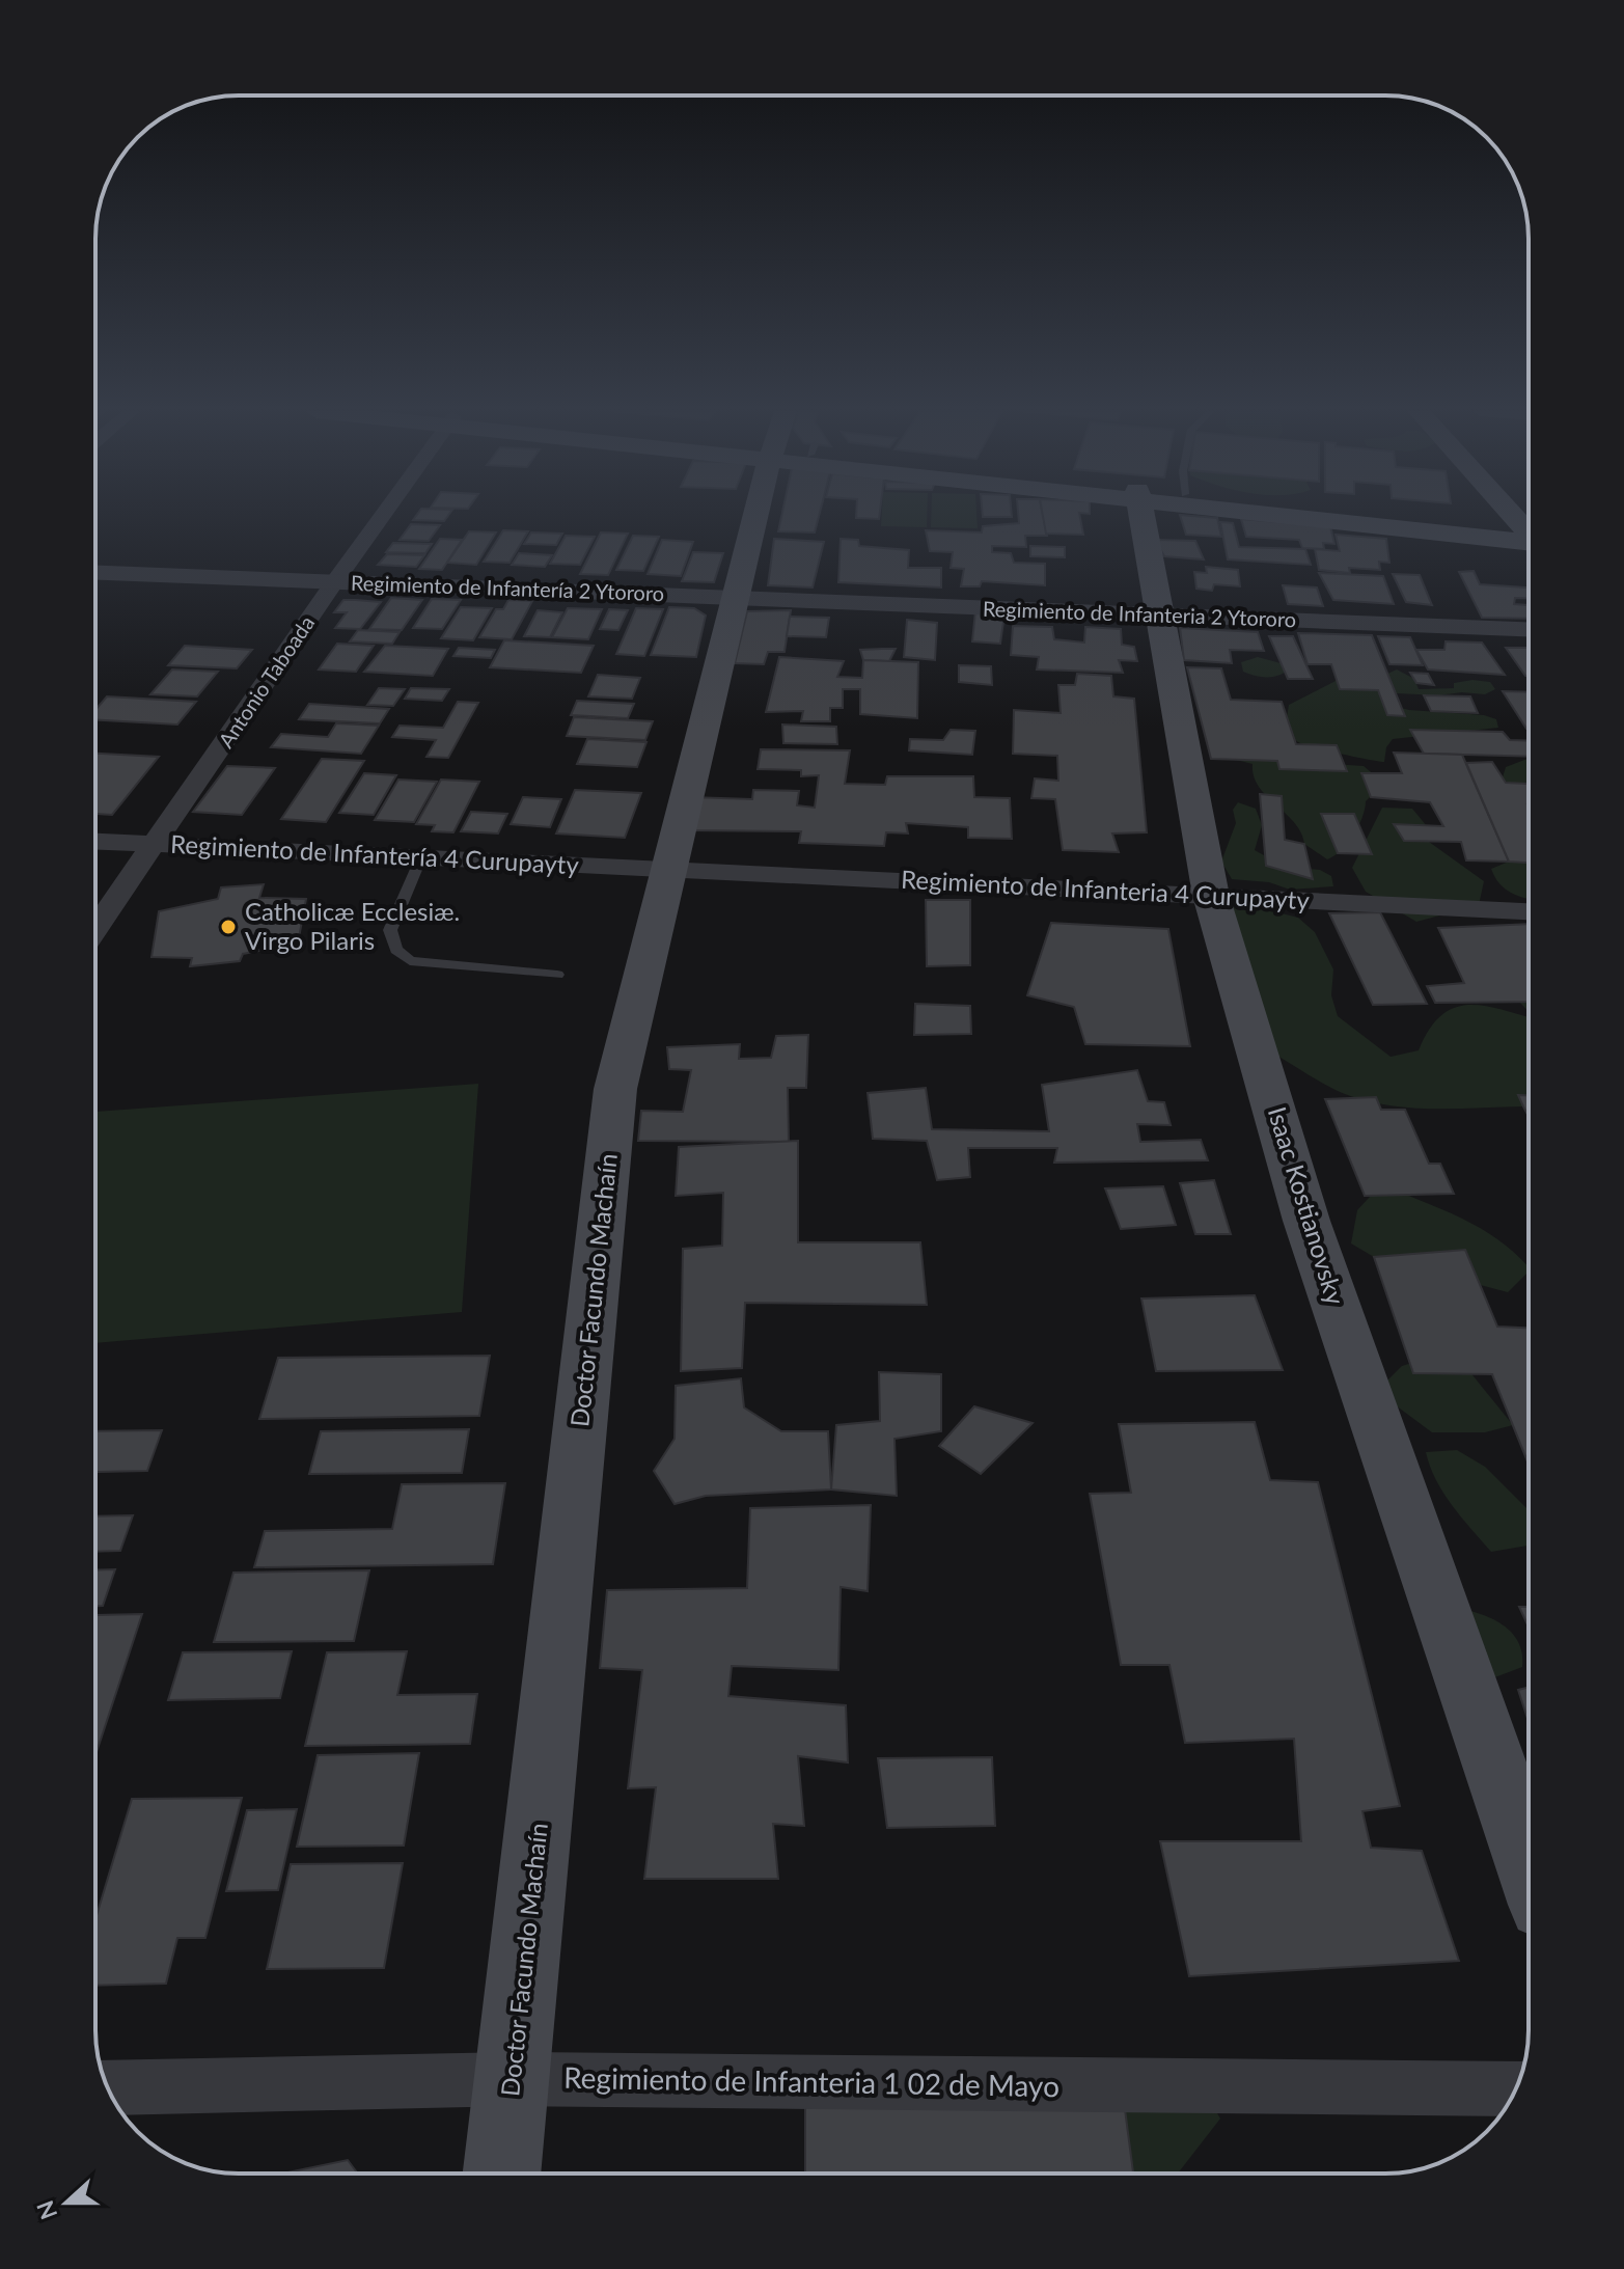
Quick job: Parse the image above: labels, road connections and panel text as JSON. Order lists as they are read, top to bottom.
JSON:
{
  "streets": {
    "main road": ["Isaac Kostianovsky", "Doctor Facundo Machaín"],
    "street": [
      "Regimiento de Infantería 2 Ytororo",
      "Regimiento de Infanteria 2 Ytororo",
      "Antonio Taboada",
      "Regimiento de Infantería 4 Curupayty",
      "Regimiento de Infanteria 4 Curupayty",
      "Regimiento de Infanteria 1 02 de Mayo"
    ]
  },
  "crossings": [
    ["Regimiento de Infantería 2 Ytororo", "Regimiento de Infanteria 2 Ytororo"],
    ["Regimiento de Infantería 2 Ytororo", "Antonio Taboada"],
    ["Regimiento de Infantería 2 Ytororo", "Doctor Facundo Machaín"],
    ["Regimiento de Infanteria 2 Ytororo", "Isaac Kostianovsky"],
    ["Regimiento de Infanteria 2 Ytororo", "Doctor Facundo Machaín"],
    ["Antonio Taboada", "Regimiento de Infantería 4 Curupayty"],
    ["Regimiento de Infantería 4 Curupayty", "Regimiento de Infanteria 4 Curupayty"],
    ["Regimiento de Infantería 4 Curupayty", "Doctor Facundo Machaín"],
    ["Regimiento de Infanteria 4 Curupayty", "Isaac Kostianovsky"],
    ["Regimiento de Infanteria 4 Curupayty", "Doctor Facundo Machaín"],
    ["Doctor Facundo Machaín", "Regimiento de Infanteria 1 02 de Mayo"]
  ],
  "places": ["Catholicæ Ecclesiæ. Virgo Pilaris"],
  "north": "left"
}
